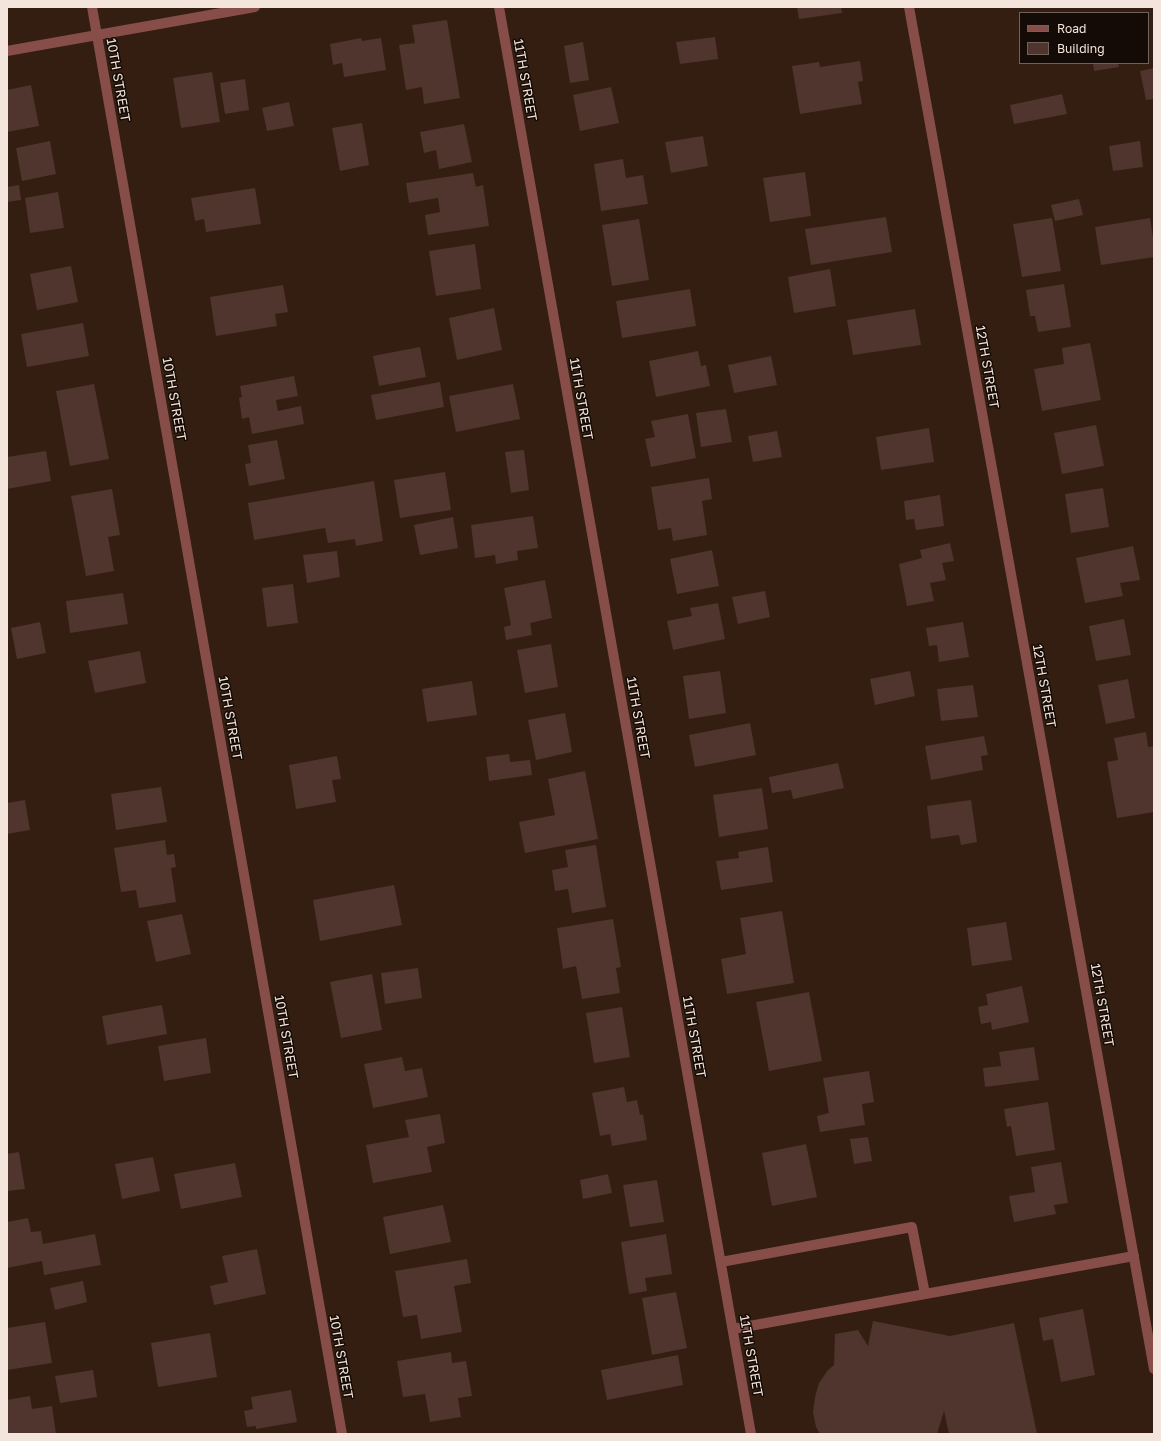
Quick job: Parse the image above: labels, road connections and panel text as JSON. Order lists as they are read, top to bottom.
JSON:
{
  "streets": {
    "street": ["10TH STREET", "11TH STREET", "12TH STREET"]
  },
  "legend": ["Road", "Building"]
}
